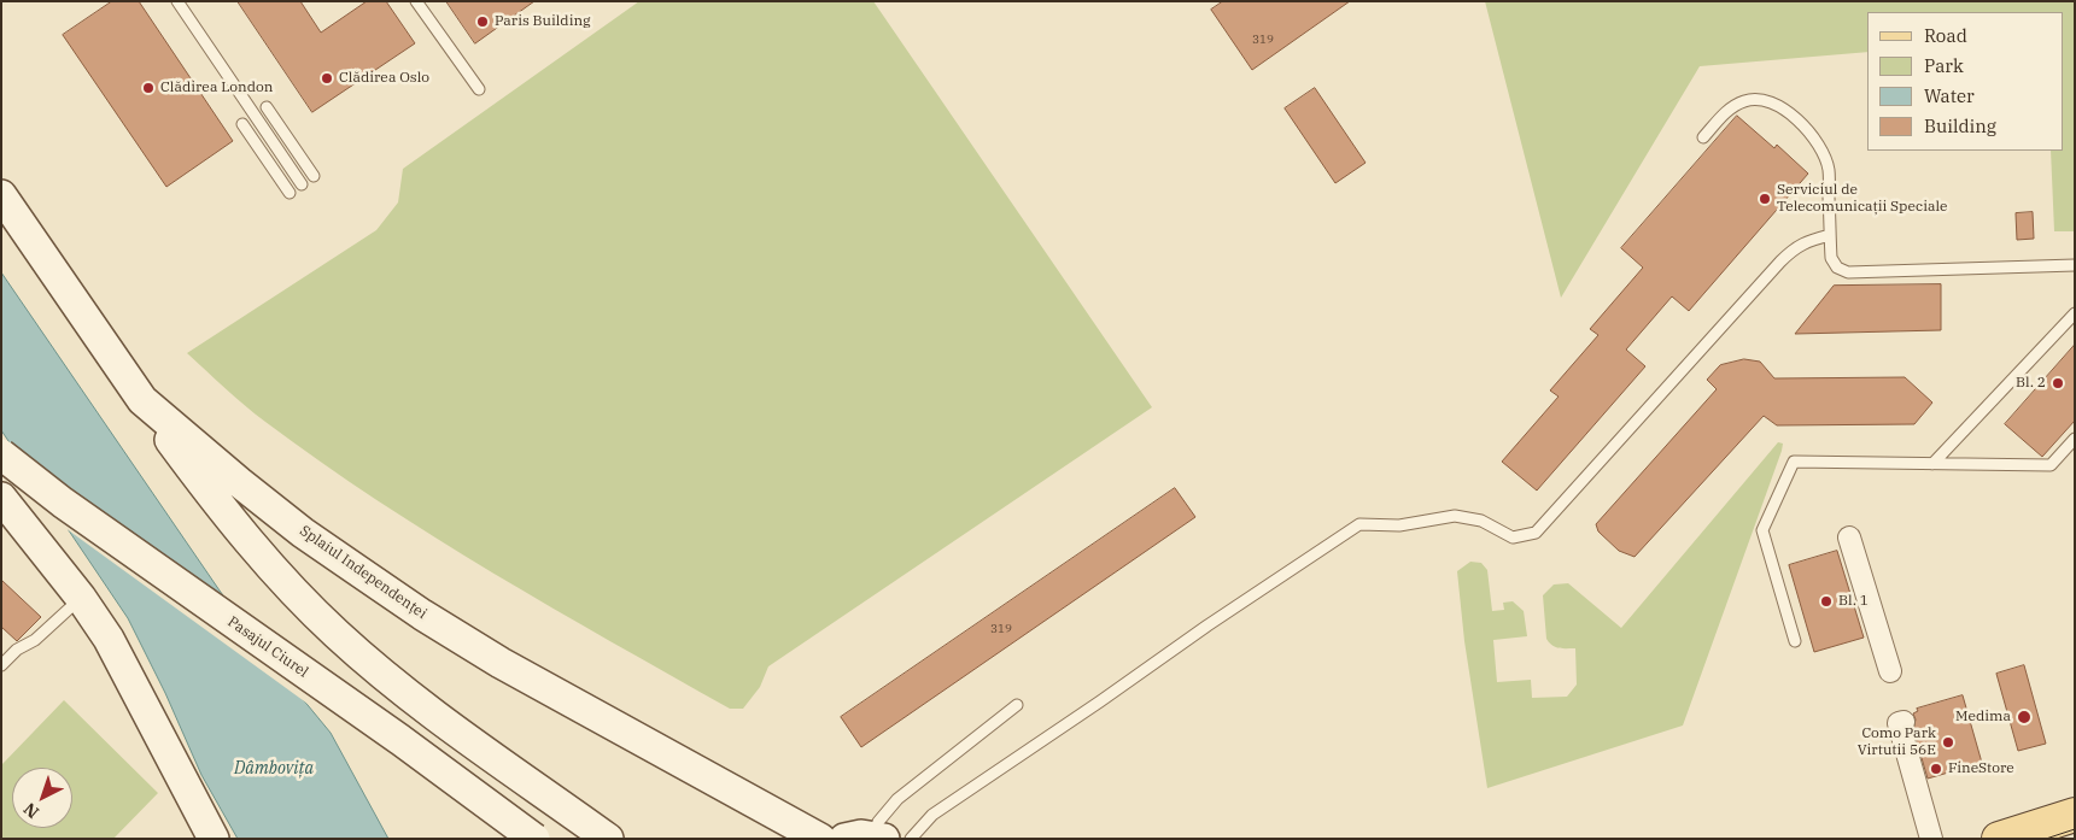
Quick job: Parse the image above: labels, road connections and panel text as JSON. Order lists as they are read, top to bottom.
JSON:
{
  "streets": {
    "main road": ["Splaiul Independenței", "Pasajul Ciurel"]
  },
  "water": ["Dâmbovița"],
  "places": [
    "Paris Building",
    "Clădirea Oslo",
    "Clădirea London",
    "Serviciul de Telecomunicații Speciale",
    "Bl. 2",
    "Bl. 1",
    "Medima",
    "Como Park Virtutii 56E",
    "FineStore"
  ],
  "house_numbers": ["319", "319"],
  "legend": [
    "Road",
    "Park",
    "Water",
    "Building"
  ],
  "north": "bottom left"
}
